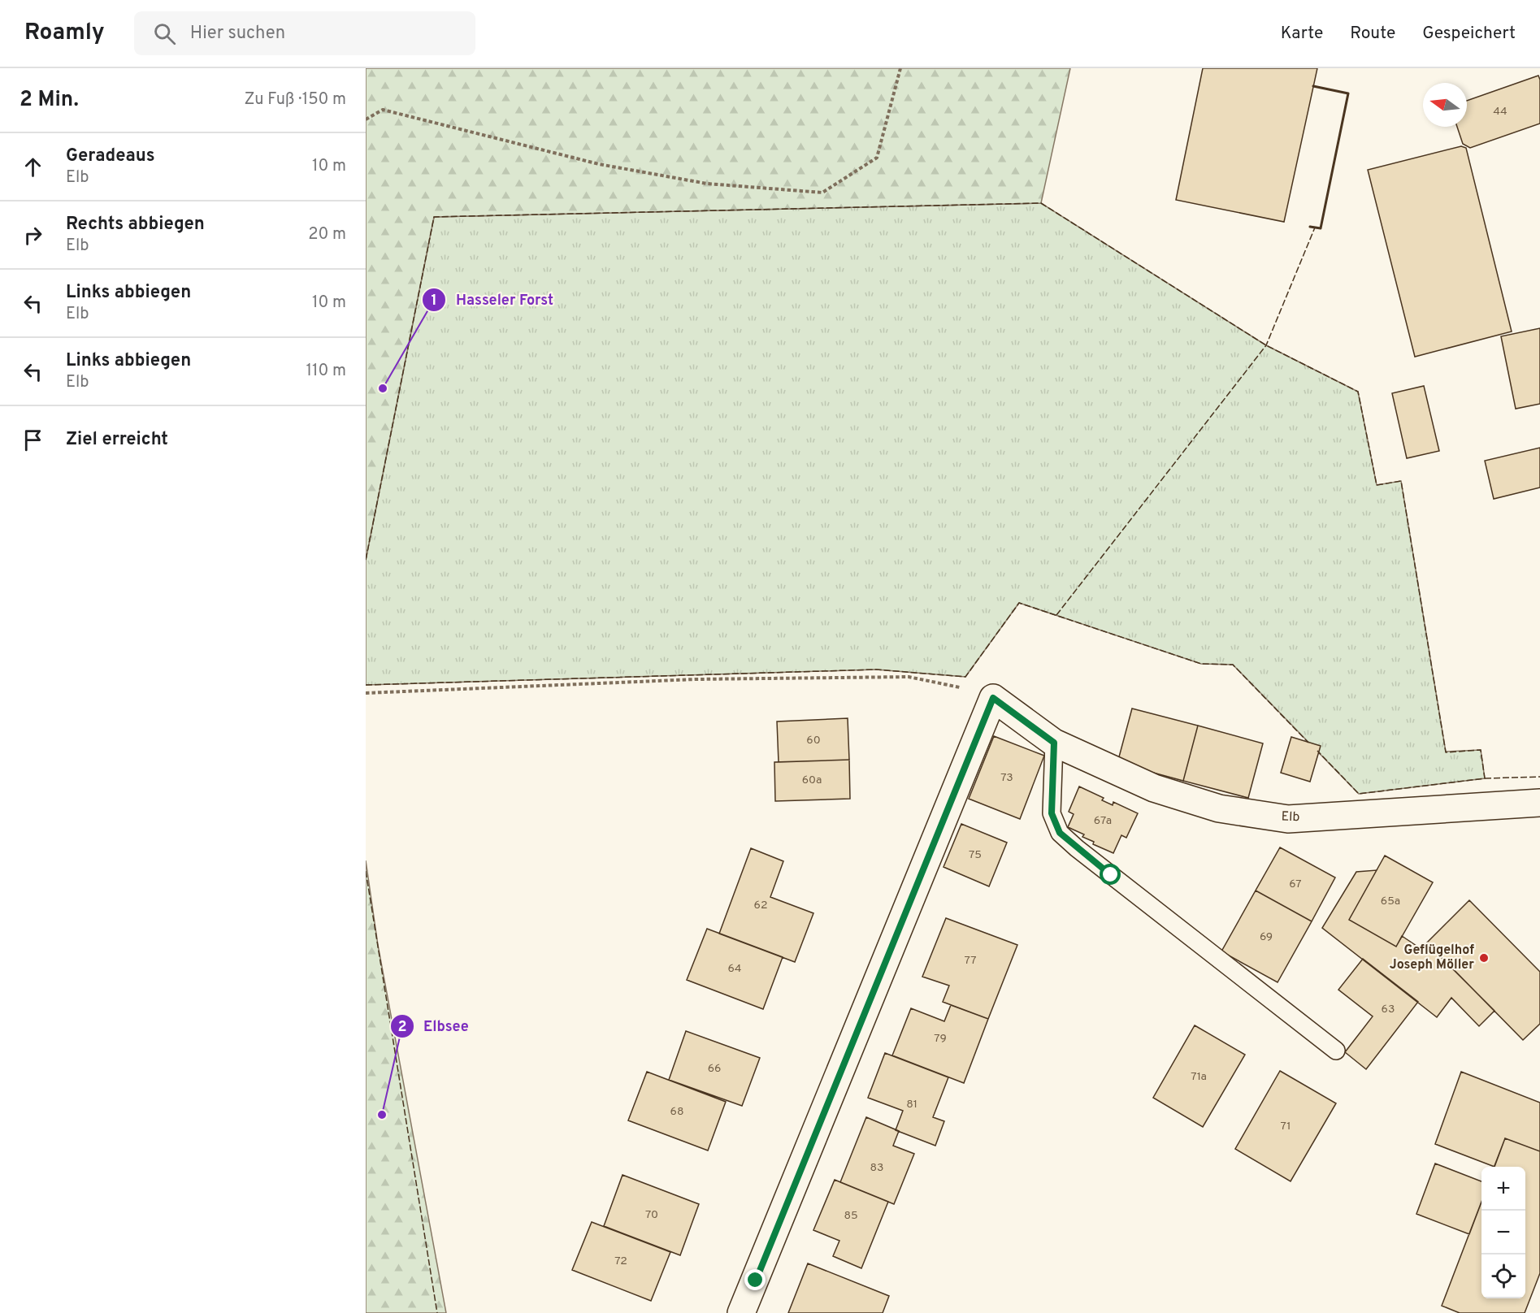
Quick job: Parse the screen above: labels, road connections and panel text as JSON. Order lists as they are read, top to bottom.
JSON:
{
  "streets": {
    "street": ["Elb"]
  },
  "places": ["Hasseler Forst", "Geflügelhof Joseph Möller", "Elbsee"],
  "house_numbers": [
    "44",
    "60",
    "73",
    "60a",
    "67a",
    "75",
    "67",
    "65a",
    "62",
    "69",
    "77",
    "64",
    "63",
    "79",
    "66",
    "71a",
    "81",
    "68",
    "71",
    "83",
    "70",
    "85",
    "72"
  ],
  "north": "left",
  "page": {
    "header": "Roamly",
    "search": "Hier suchen",
    "nav": ["Karte", "Route", "Gespeichert"],
    "heading": ["2 Min.", "Zu Fuß · 150 m"],
    "list": [
      ["Geradeaus", "Elb", "10 m"],
      ["Rechts abbiegen", "Elb", "20 m"],
      ["Links abbiegen", "Elb", "10 m"],
      ["Links abbiegen", "Elb", "110 m"],
      "Ziel erreicht"
    ],
    "map_buttons": ["+", "−"]
  }
}
